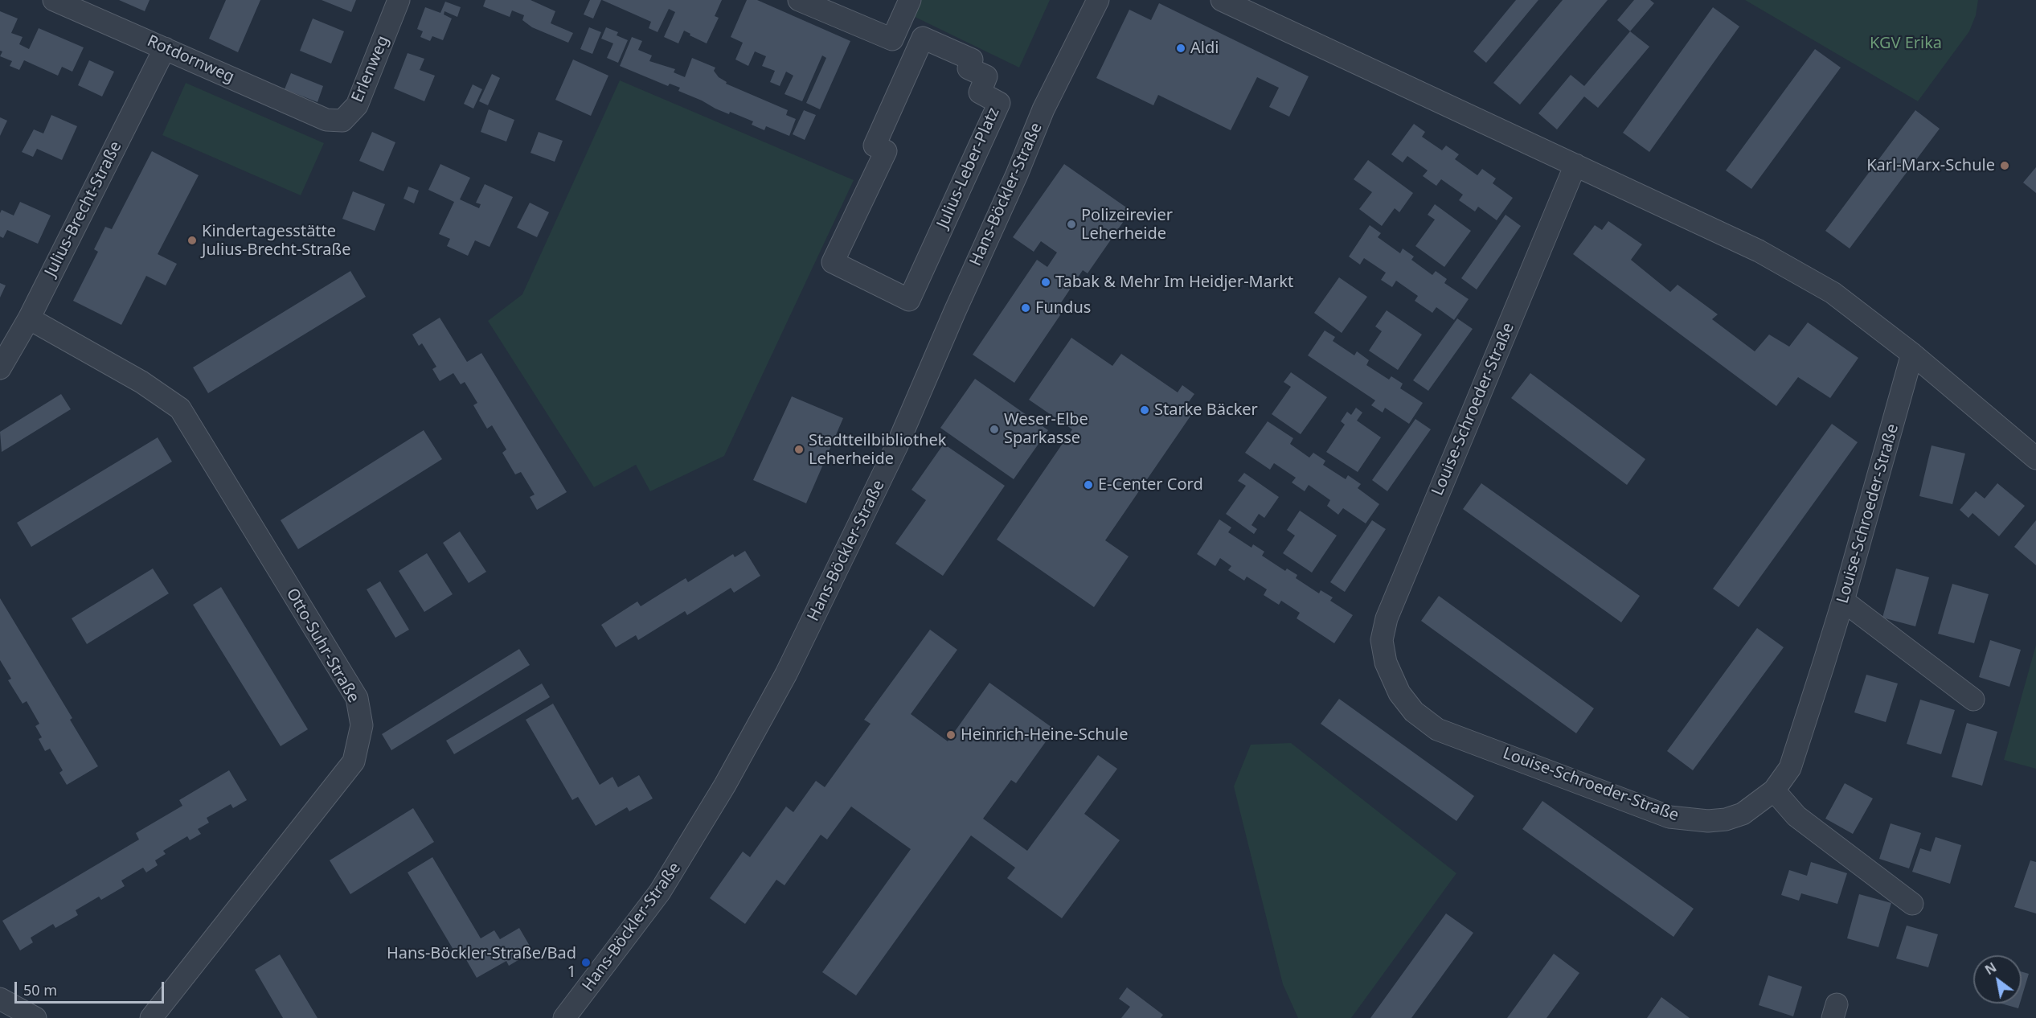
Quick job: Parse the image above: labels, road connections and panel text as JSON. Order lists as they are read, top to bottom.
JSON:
{
  "streets": {
    "street": [
      "Rotdornweg",
      "Erlenweg",
      "Julius-Leber-Platz",
      "Hans-Böckler-Straße",
      "Julius-Brecht-Straße",
      "Louise-Schroeder-Straße",
      "Otto-Suhr-Straße"
    ]
  },
  "crossings": [
    ["Rotdornweg", "Erlenweg"],
    ["Rotdornweg", "Julius-Brecht-Straße"],
    ["Julius-Brecht-Straße", "Otto-Suhr-Straße"]
  ],
  "parks": ["KGV Erika"],
  "places": [
    "Aldi",
    "Karl-Marx-Schule",
    "Polizeirevier Leherheide",
    "Kindertagesstätte Julius-Brecht-Straße",
    "Tabak & Mehr Im Heidjer-Markt",
    "Fundus",
    "Starke Bäcker",
    "Weser-Elbe Sparkasse",
    "Stadtteilbibliothek Leherheide",
    "E-Center Cord",
    "Heinrich-Heine-Schule",
    "Hans-Böckler-Straße/Bad 1"
  ],
  "scale_bar": "50 m",
  "north": "top left"
}
